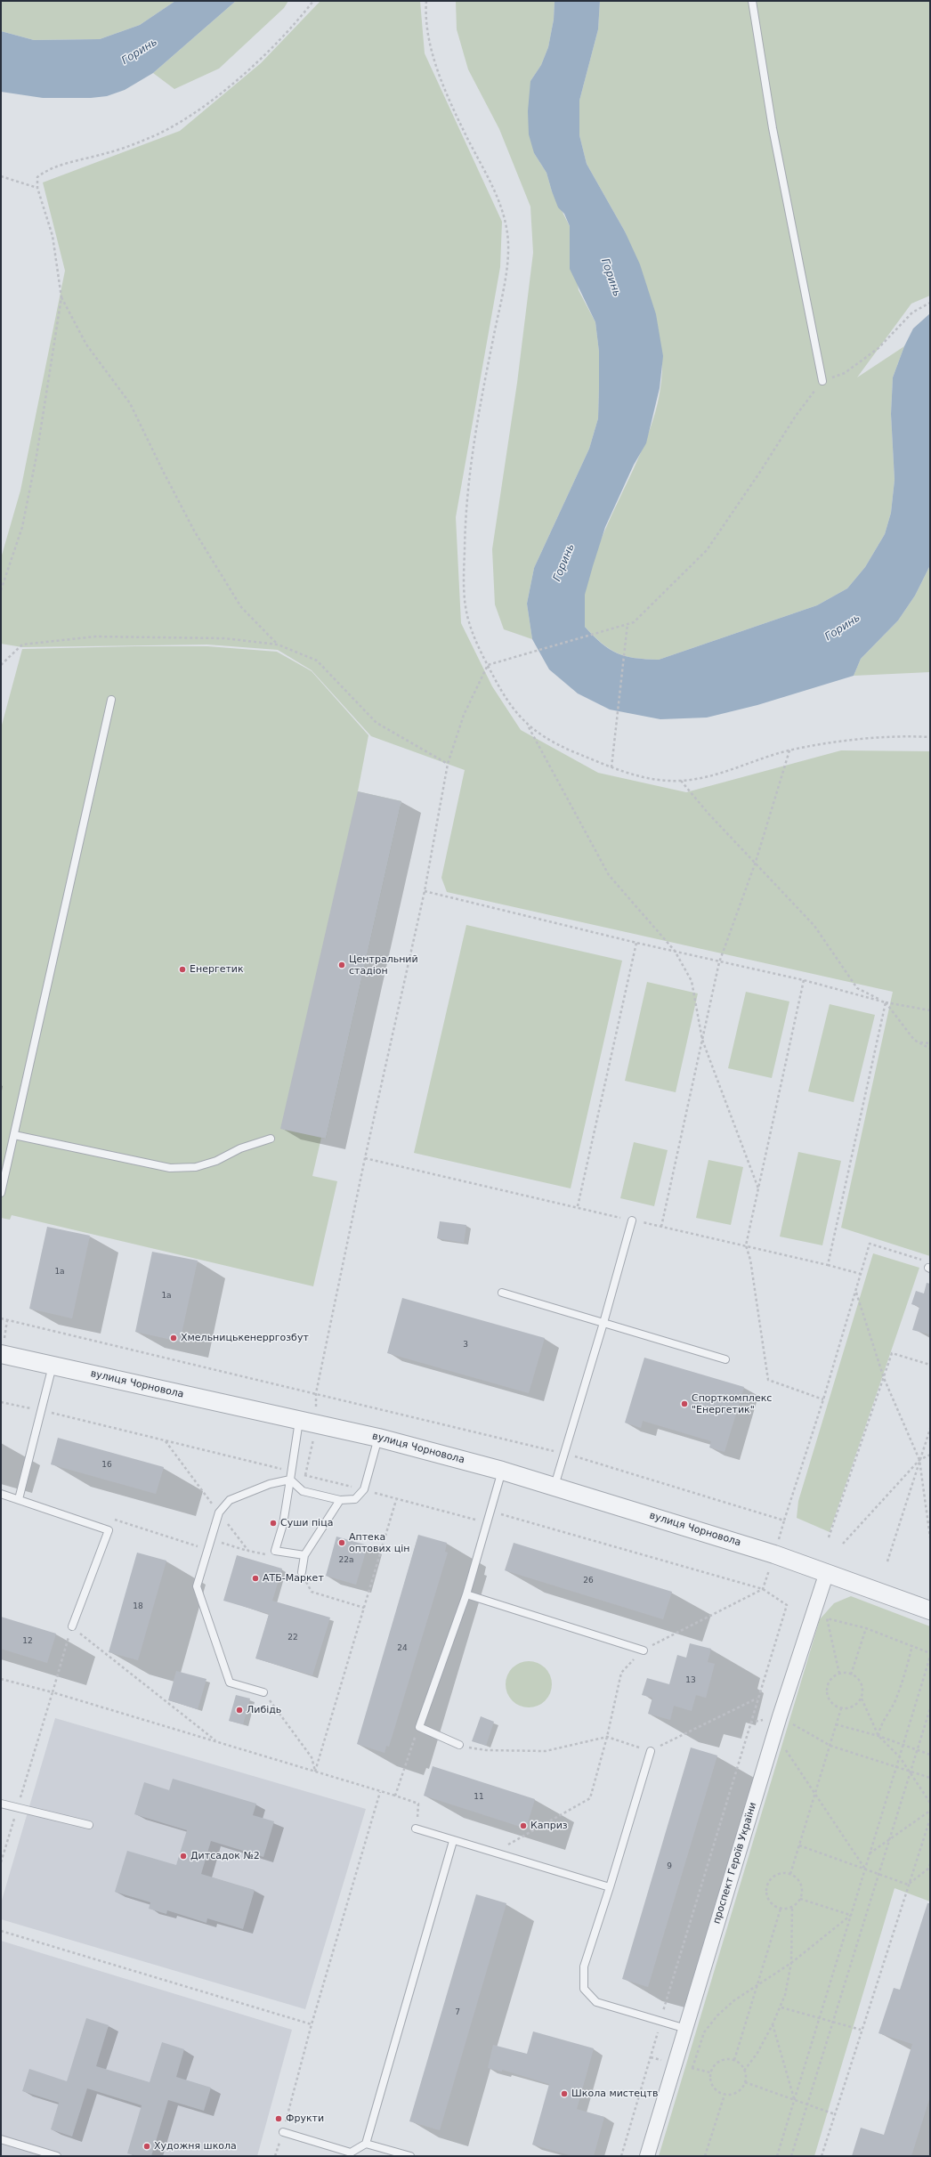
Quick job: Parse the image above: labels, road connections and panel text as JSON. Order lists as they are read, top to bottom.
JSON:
{
  "streets": {
    "street": ["вулиця Чорновола", "проспект Героїв України"]
  },
  "crossings": [
    ["вулиця Чорновола", "проспект Героїв України"]
  ],
  "water": ["Горинь"],
  "places": [
    "Центральний стадіон",
    "Енергетик",
    "Хмельницькенерргозбут",
    "Спорткомплекс \"Енергетик\"",
    "Суши піца",
    "Аптека оптових цін",
    "АТБ-Маркет",
    "Либідь",
    "Каприз",
    "Дитсадок №2",
    "Школа мистецтв",
    "Фрукти",
    "Художня школа"
  ],
  "house_numbers": [
    "1а",
    "1а",
    "3",
    "16",
    "22а",
    "26",
    "18",
    "22",
    "12",
    "24",
    "13",
    "11",
    "9",
    "7"
  ]
}
